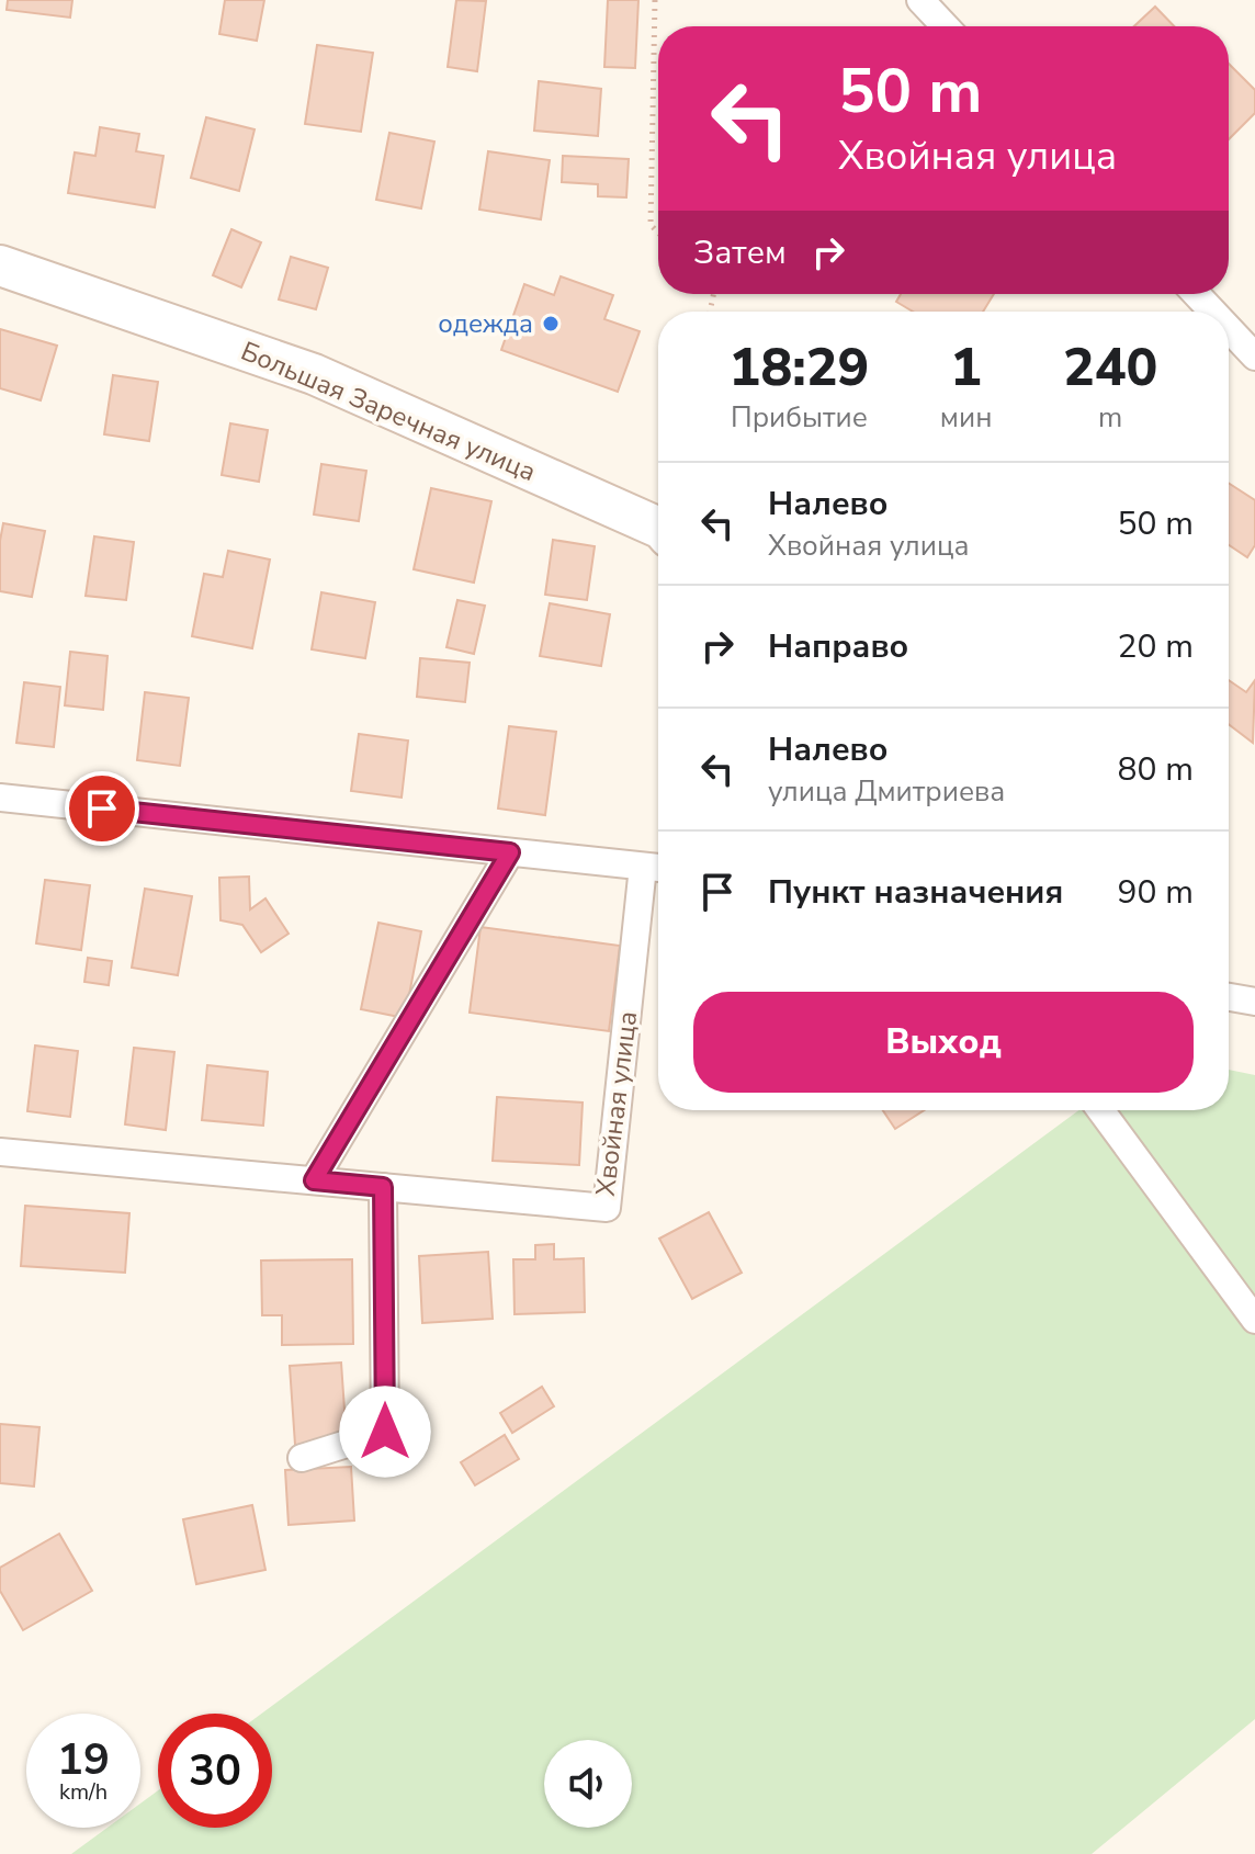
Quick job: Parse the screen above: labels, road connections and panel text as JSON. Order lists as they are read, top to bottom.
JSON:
{
  "streets": {
    "street": ["Большая Заречная улица", "Хвойная улица"]
  },
  "places": ["одежда"],
  "page": {
    "turn": ["50 m", "Хвойная улица"],
    "then": "Затем",
    "eta": [
      "18:29",
      "Прибытие",
      "1",
      "мин",
      "240",
      "m"
    ],
    "list": [
      {
        "name": "Налево",
        "note": "Хвойная улица",
        "value": "50 m"
      },
      {
        "name": "Направо",
        "value": "20 m"
      },
      {
        "name": "Налево",
        "note": "улица Дмитриева",
        "value": "80 m"
      },
      {
        "name": "Пункт назначения",
        "value": "90 m"
      }
    ],
    "buttons": "Выход",
    "speed": "19 km/h",
    "limit": "30"
  }
}
